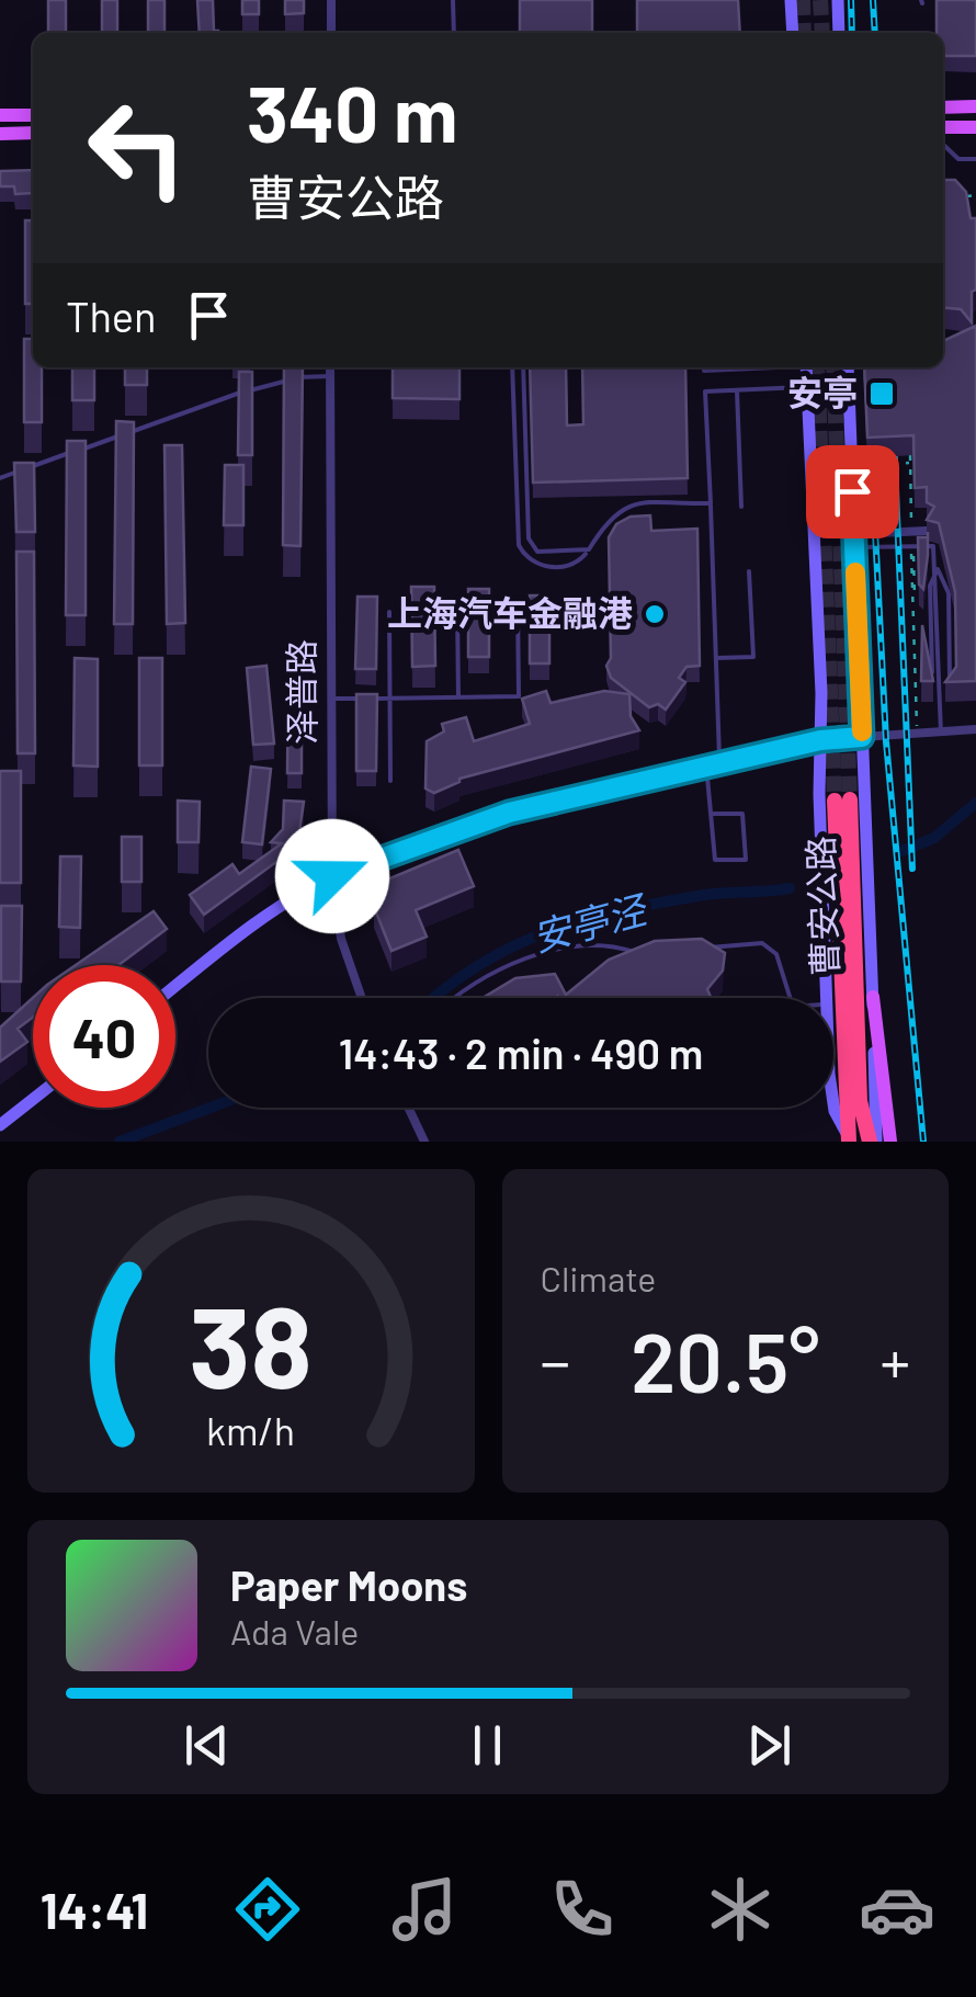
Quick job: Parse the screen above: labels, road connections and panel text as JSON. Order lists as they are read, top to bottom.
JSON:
{
  "streets": {
    "highway": ["曹安公路"],
    "street": ["泽普路"]
  },
  "water": ["安亭泾"],
  "places": {
    "transit": ["安亭"],
    "other": ["上海汽车金融港"]
  },
  "page": {
    "turn": ["340 m", "曹安公路"],
    "then": "Then",
    "limit": "40",
    "trip": "14:43 · 2 min · 490 m",
    "tile": "Climate",
    "heat": ["−", "20.5°", "+"],
    "song": ["Paper Moons", "Ada Vale"],
    "tabs": "14:41",
    "gauge": ["38", "km/h"]
  }
}
